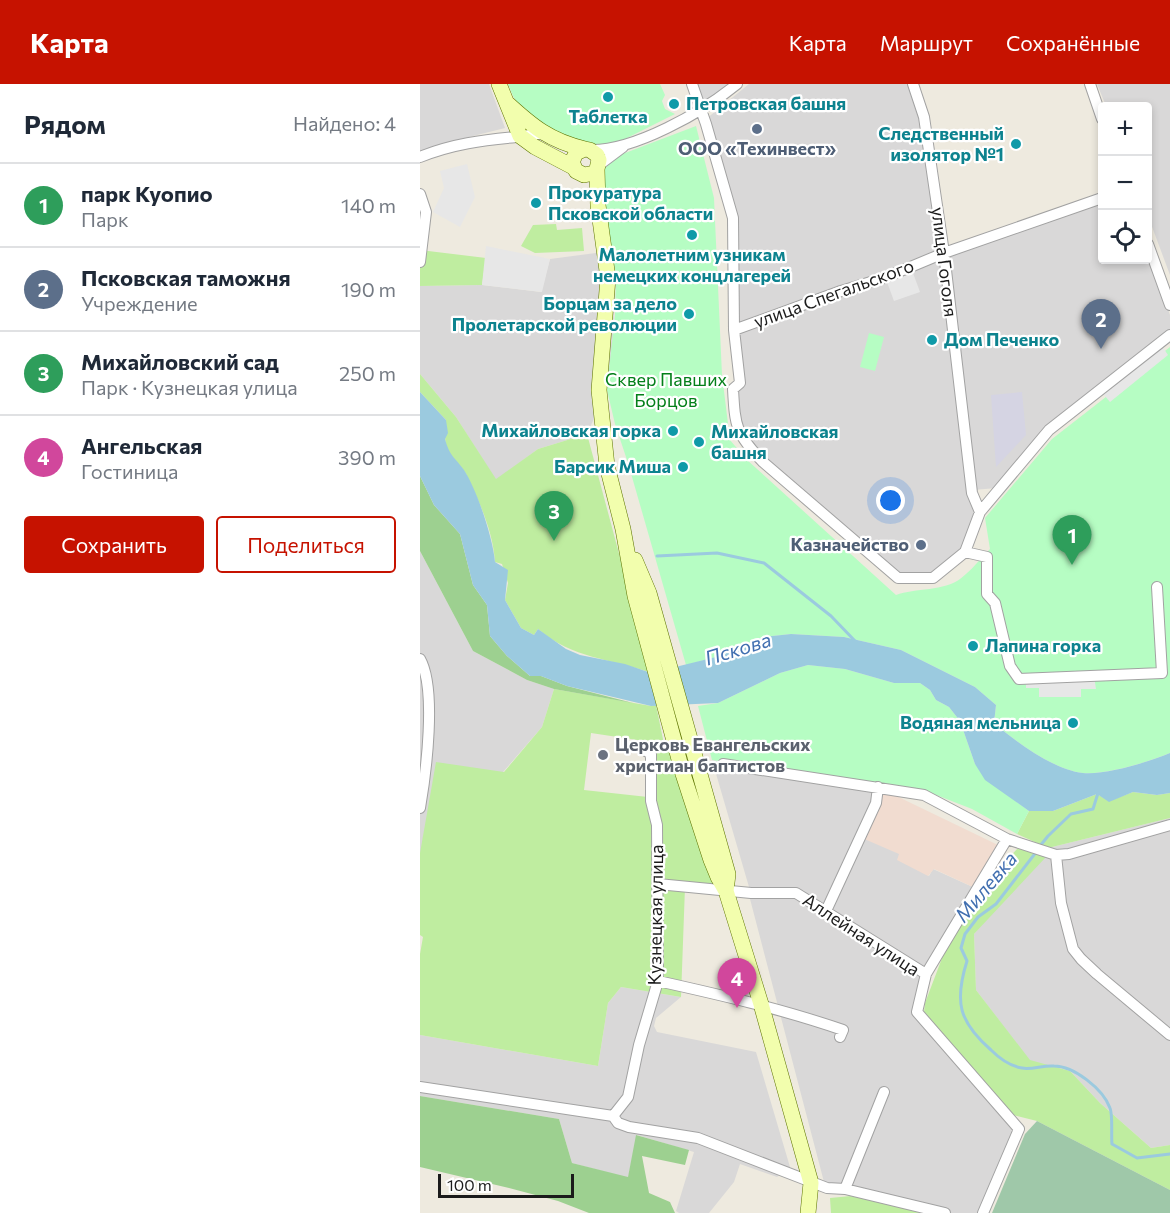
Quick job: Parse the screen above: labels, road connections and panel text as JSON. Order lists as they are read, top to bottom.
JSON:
{
  "streets": {
    "street": [
      "улица Гоголя",
      "улица Спегальского",
      "Кузнецкая улица",
      "Аллейная улица"
    ]
  },
  "crossings": [
    ["улица Гоголя", "улица Спегальского"],
    ["Кузнецкая улица", "Аллейная улица"]
  ],
  "water": ["Пскова", "Милевка"],
  "parks": ["Сквер Павших Борцов"],
  "places": [
    "Таблетка",
    "Петровская башня",
    "ООО «Техинвест»",
    "Следственный изолятор №1",
    "Прокуратура Псковской области",
    "Малолетним узникам немецких концлагерей",
    "Борцам за дело Пролетарской революции",
    "Дом Печенко",
    "Михайловская горка",
    "Михайловская башня",
    "Барсик Миша",
    "Казначейство",
    "Лапина горка",
    "Водяная мельница",
    "Церковь Евангельских христиан баптистов"
  ],
  "scale_bar": "100 m",
  "page": {
    "header": "Карта",
    "nav": ["Карта", "Маршрут", "Сохранённые"],
    "heading": ["Рядом", "Найдено: 4"],
    "map_buttons": ["+", "−"],
    "list": [
      {
        "mark": "1",
        "name": "парк Куопио",
        "note": "Парк",
        "value": "140 m"
      },
      {
        "mark": "2",
        "name": "Псковская таможня",
        "note": "Учреждение",
        "value": "190 m"
      },
      {
        "mark": "3",
        "name": "Михайловский сад",
        "note": "Парк · Кузнецкая улица",
        "value": "250 m"
      },
      {
        "mark": "4",
        "name": "Ангельская",
        "note": "Гостиница",
        "value": "390 m"
      }
    ],
    "pins": [
      "2",
      "3",
      "1",
      "4"
    ],
    "buttons": ["Сохранить", "Поделиться"],
    "scale": "100 m"
  }
}
